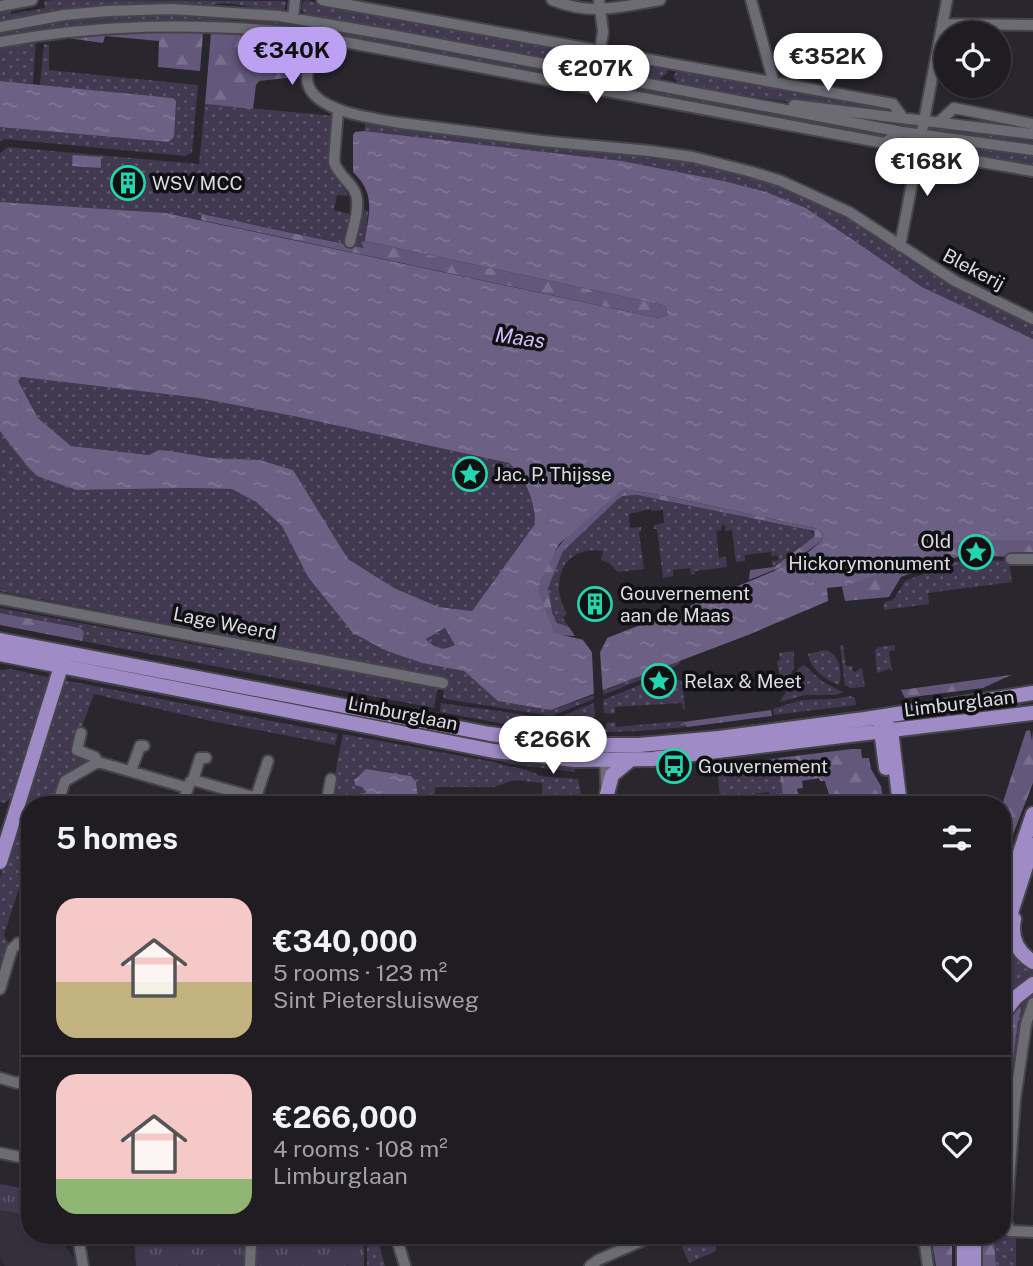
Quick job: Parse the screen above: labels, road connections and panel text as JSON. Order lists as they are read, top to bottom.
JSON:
{
  "streets": {
    "main road": ["Limburglaan"],
    "street": ["Blekerij", "Lage Weerd"]
  },
  "water": ["Maas"],
  "places": {
    "building": ["WSV MCC", "Gouvernement aan de Maas"],
    "place": ["Jac. P. Thijsse", "Old Hickorymonument", "Relax & Meet"],
    "bus stop": ["Gouvernement"]
  },
  "page": {
    "price": [
      "€340K",
      "€352K",
      "€207K",
      "€168K",
      "€266K"
    ],
    "heading": "5 homes",
    "list": [
      {
        "name": "€340,000",
        "note": "5 rooms · 123 m² · Sint Pietersluisweg"
      },
      {
        "name": "€266,000",
        "note": "4 rooms · 108 m² · Limburglaan"
      }
    ]
  }
}
